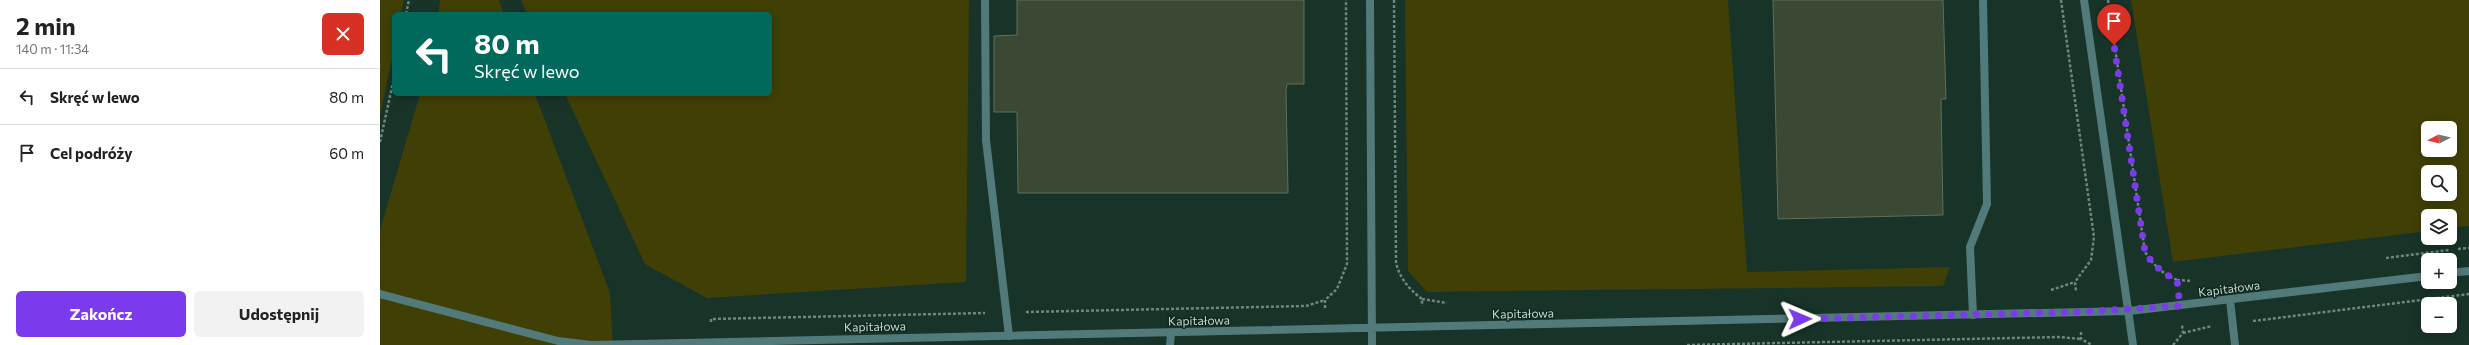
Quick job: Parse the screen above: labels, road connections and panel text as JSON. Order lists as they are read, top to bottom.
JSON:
{
  "streets": {
    "street": ["Kapitałowa"]
  },
  "north": "left",
  "page": {
    "heading": ["2 min", "140 m · 11:34"],
    "turn": ["80 m", "Skręć w lewo"],
    "list": [
      {
        "name": "Skręć w lewo",
        "value": "80 m"
      },
      {
        "name": "Cel podróży",
        "value": "60 m"
      }
    ],
    "map_buttons": ["+", "−"],
    "buttons": ["Zakończ", "Udostępnij"]
  }
}
